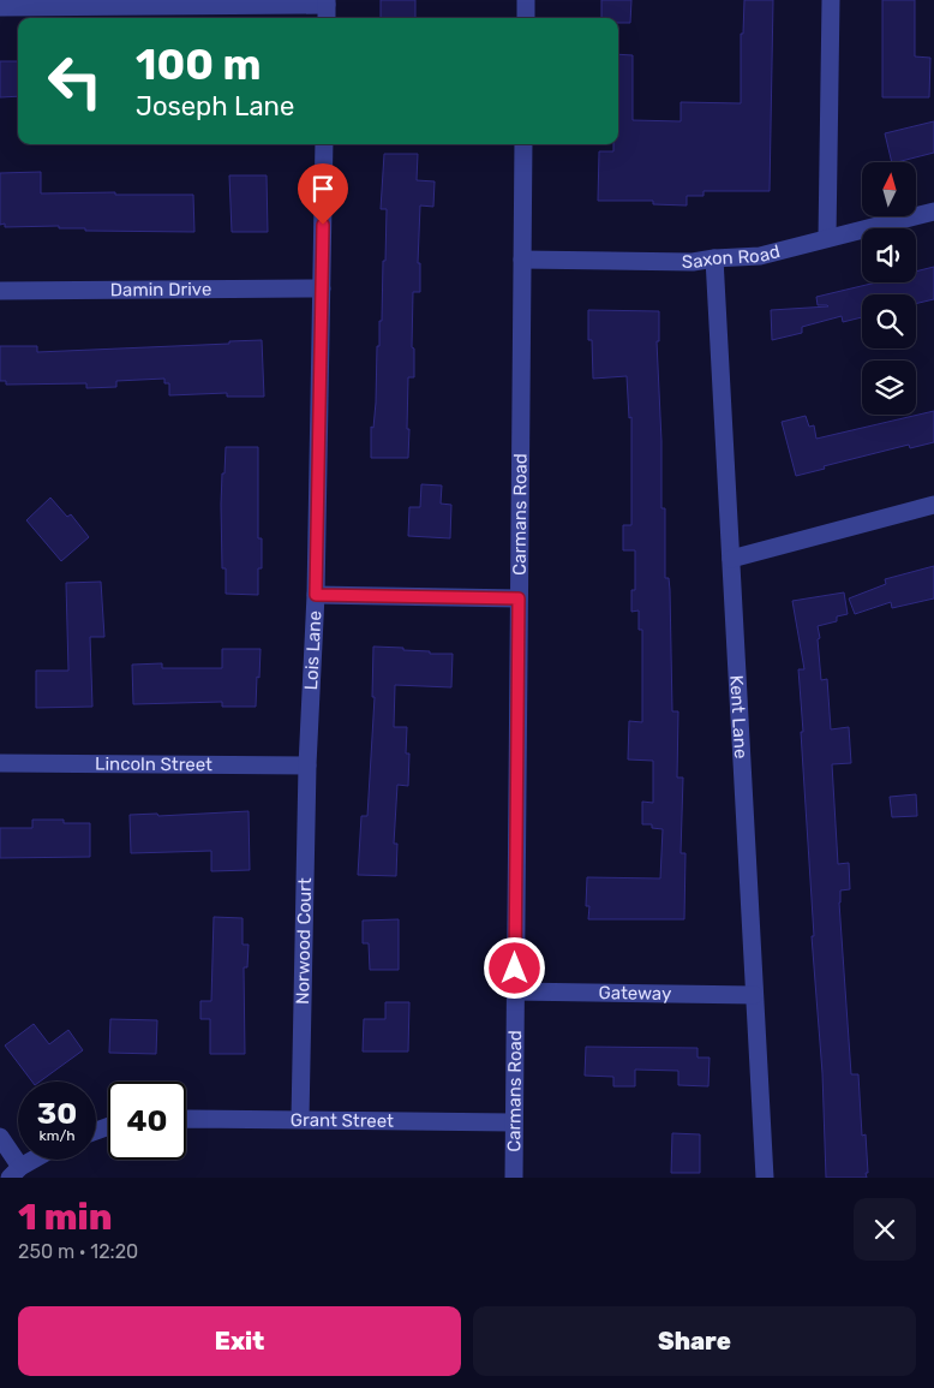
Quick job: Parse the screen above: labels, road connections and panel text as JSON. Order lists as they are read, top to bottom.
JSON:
{
  "streets": {
    "street": [
      "Saxon Road",
      "Damin Drive",
      "Carmans Road",
      "Lois Lane",
      "Kent Lane",
      "Lincoln Street",
      "Norwood Court",
      "Gateway",
      "Grant Street"
    ]
  },
  "crossings": [
    ["Saxon Road", "Carmans Road"],
    ["Saxon Road", "Kent Lane"],
    ["Damin Drive", "Lois Lane"],
    ["Carmans Road", "Gateway"],
    ["Carmans Road", "Grant Street"],
    ["Lois Lane", "Lincoln Street"],
    ["Lois Lane", "Norwood Court"],
    ["Kent Lane", "Gateway"],
    ["Lincoln Street", "Norwood Court"],
    ["Norwood Court", "Grant Street"]
  ],
  "north": "top",
  "page": {
    "turn": ["100 m", "Joseph Lane"],
    "speed": "30 km/h",
    "limit": "40",
    "heading": ["1 min", "250 m · 12:20"],
    "buttons": ["Exit", "Share"]
  }
}
